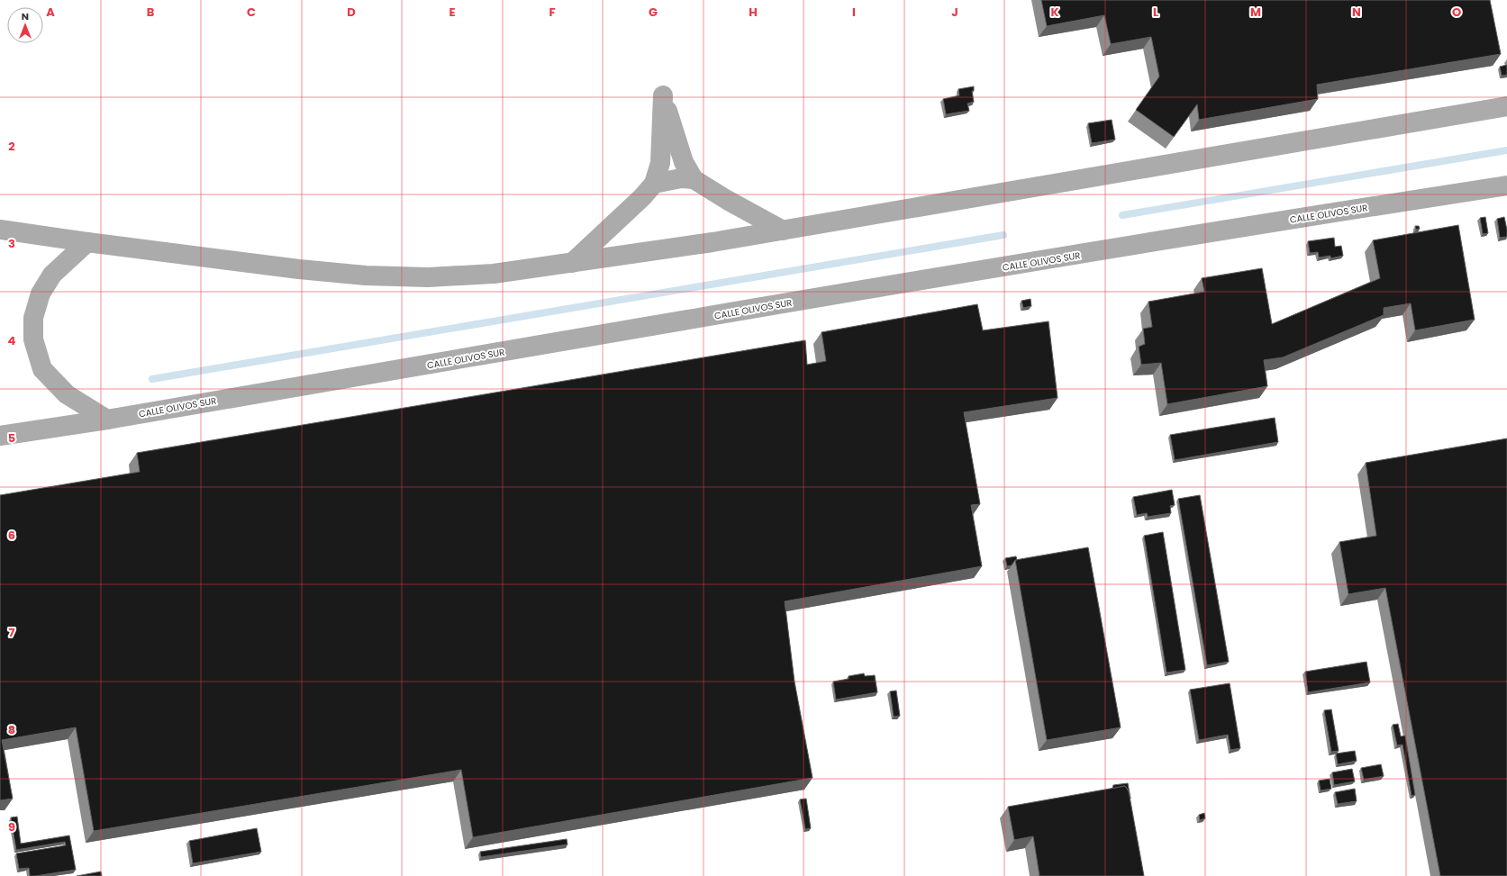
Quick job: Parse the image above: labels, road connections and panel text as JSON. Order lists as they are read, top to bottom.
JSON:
{
  "streets": {
    "main road": ["CALLE OLIVOS SUR"]
  },
  "north": "top",
  "grid": {
    "columns": [
      "A",
      "B",
      "C",
      "D",
      "E",
      "F",
      "G",
      "H",
      "I",
      "J",
      "K",
      "L",
      "M",
      "N",
      "O"
    ],
    "rows": [
      "2",
      "3",
      "4",
      "5",
      "6",
      "7",
      "8",
      "9"
    ]
  }
}
